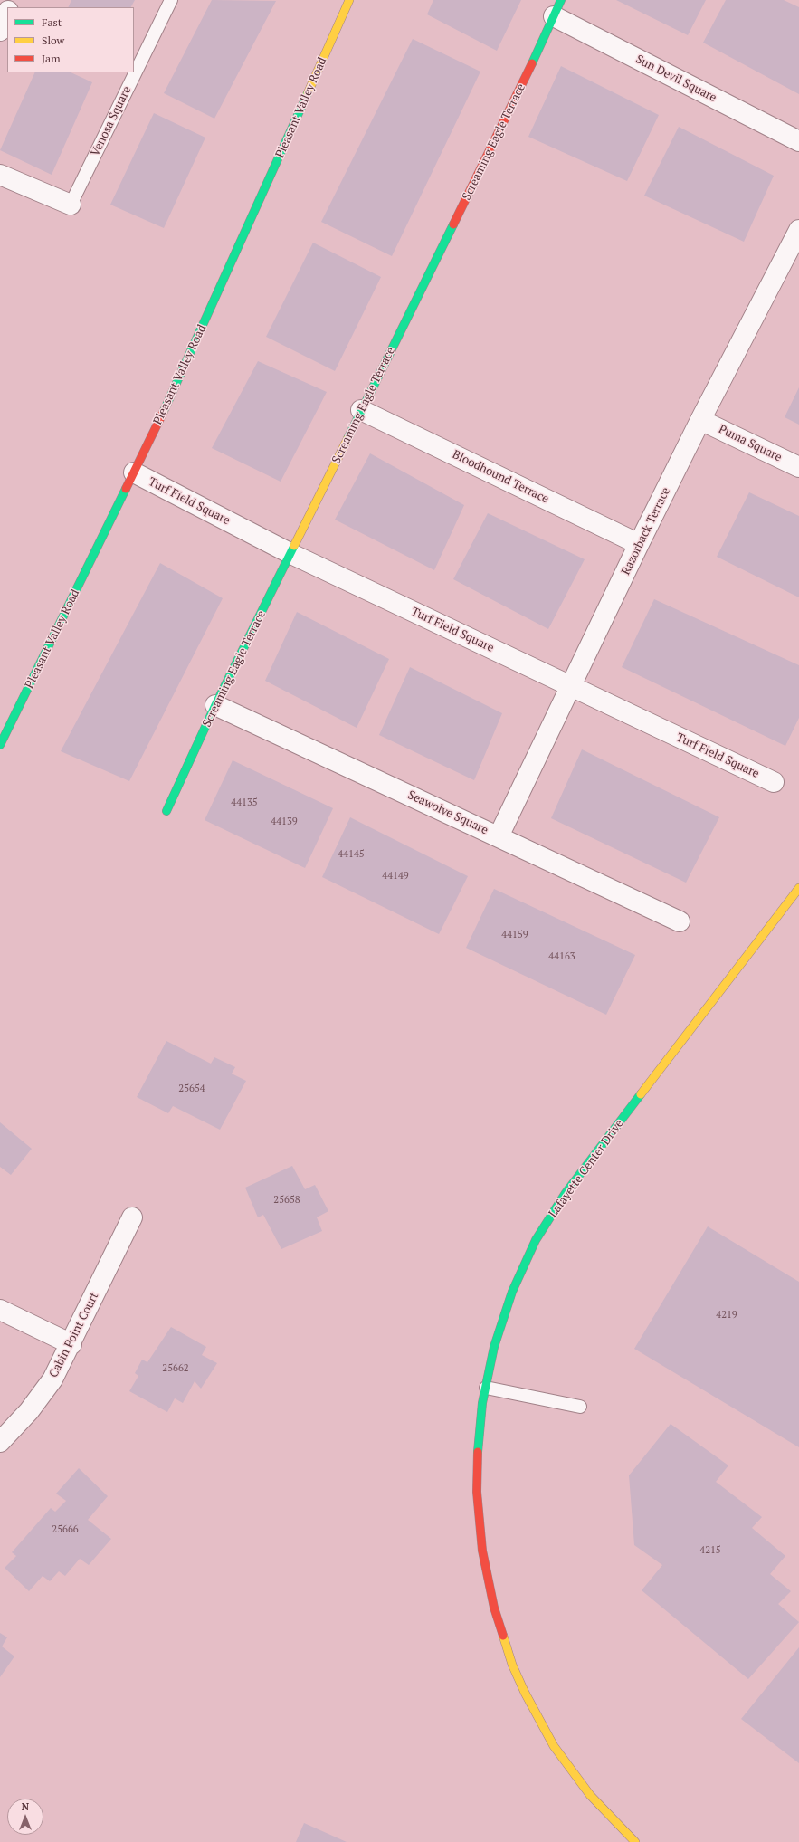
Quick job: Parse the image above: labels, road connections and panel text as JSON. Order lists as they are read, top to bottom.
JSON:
{
  "streets": {
    "street": [
      "Sun Devil Square",
      "Pleasant Valley Road",
      "Screaming Eagle Terrace",
      "Puma Square",
      "Bloodhound Terrace",
      "Turf Field Square",
      "Razorback Terrace",
      "Seawolve Square",
      "Lafayette Center Drive",
      "Cabin Point Court"
    ],
    "lane": ["Venosa Square"]
  },
  "crossings": [
    ["Sun Devil Square", "Screaming Eagle Terrace"],
    ["Pleasant Valley Road", "Turf Field Square"],
    ["Screaming Eagle Terrace", "Bloodhound Terrace"],
    ["Screaming Eagle Terrace", "Turf Field Square"],
    ["Screaming Eagle Terrace", "Seawolve Square"],
    ["Puma Square", "Razorback Terrace"],
    ["Bloodhound Terrace", "Razorback Terrace"],
    ["Turf Field Square", "Razorback Terrace"],
    ["Razorback Terrace", "Seawolve Square"]
  ],
  "house_numbers": [
    "44135",
    "44139",
    "44145",
    "44149",
    "44159",
    "44163",
    "25654",
    "25658",
    "4219",
    "25662",
    "25666",
    "4215"
  ],
  "legend": ["Fast", "Slow", "Jam"],
  "north": "top"
}
